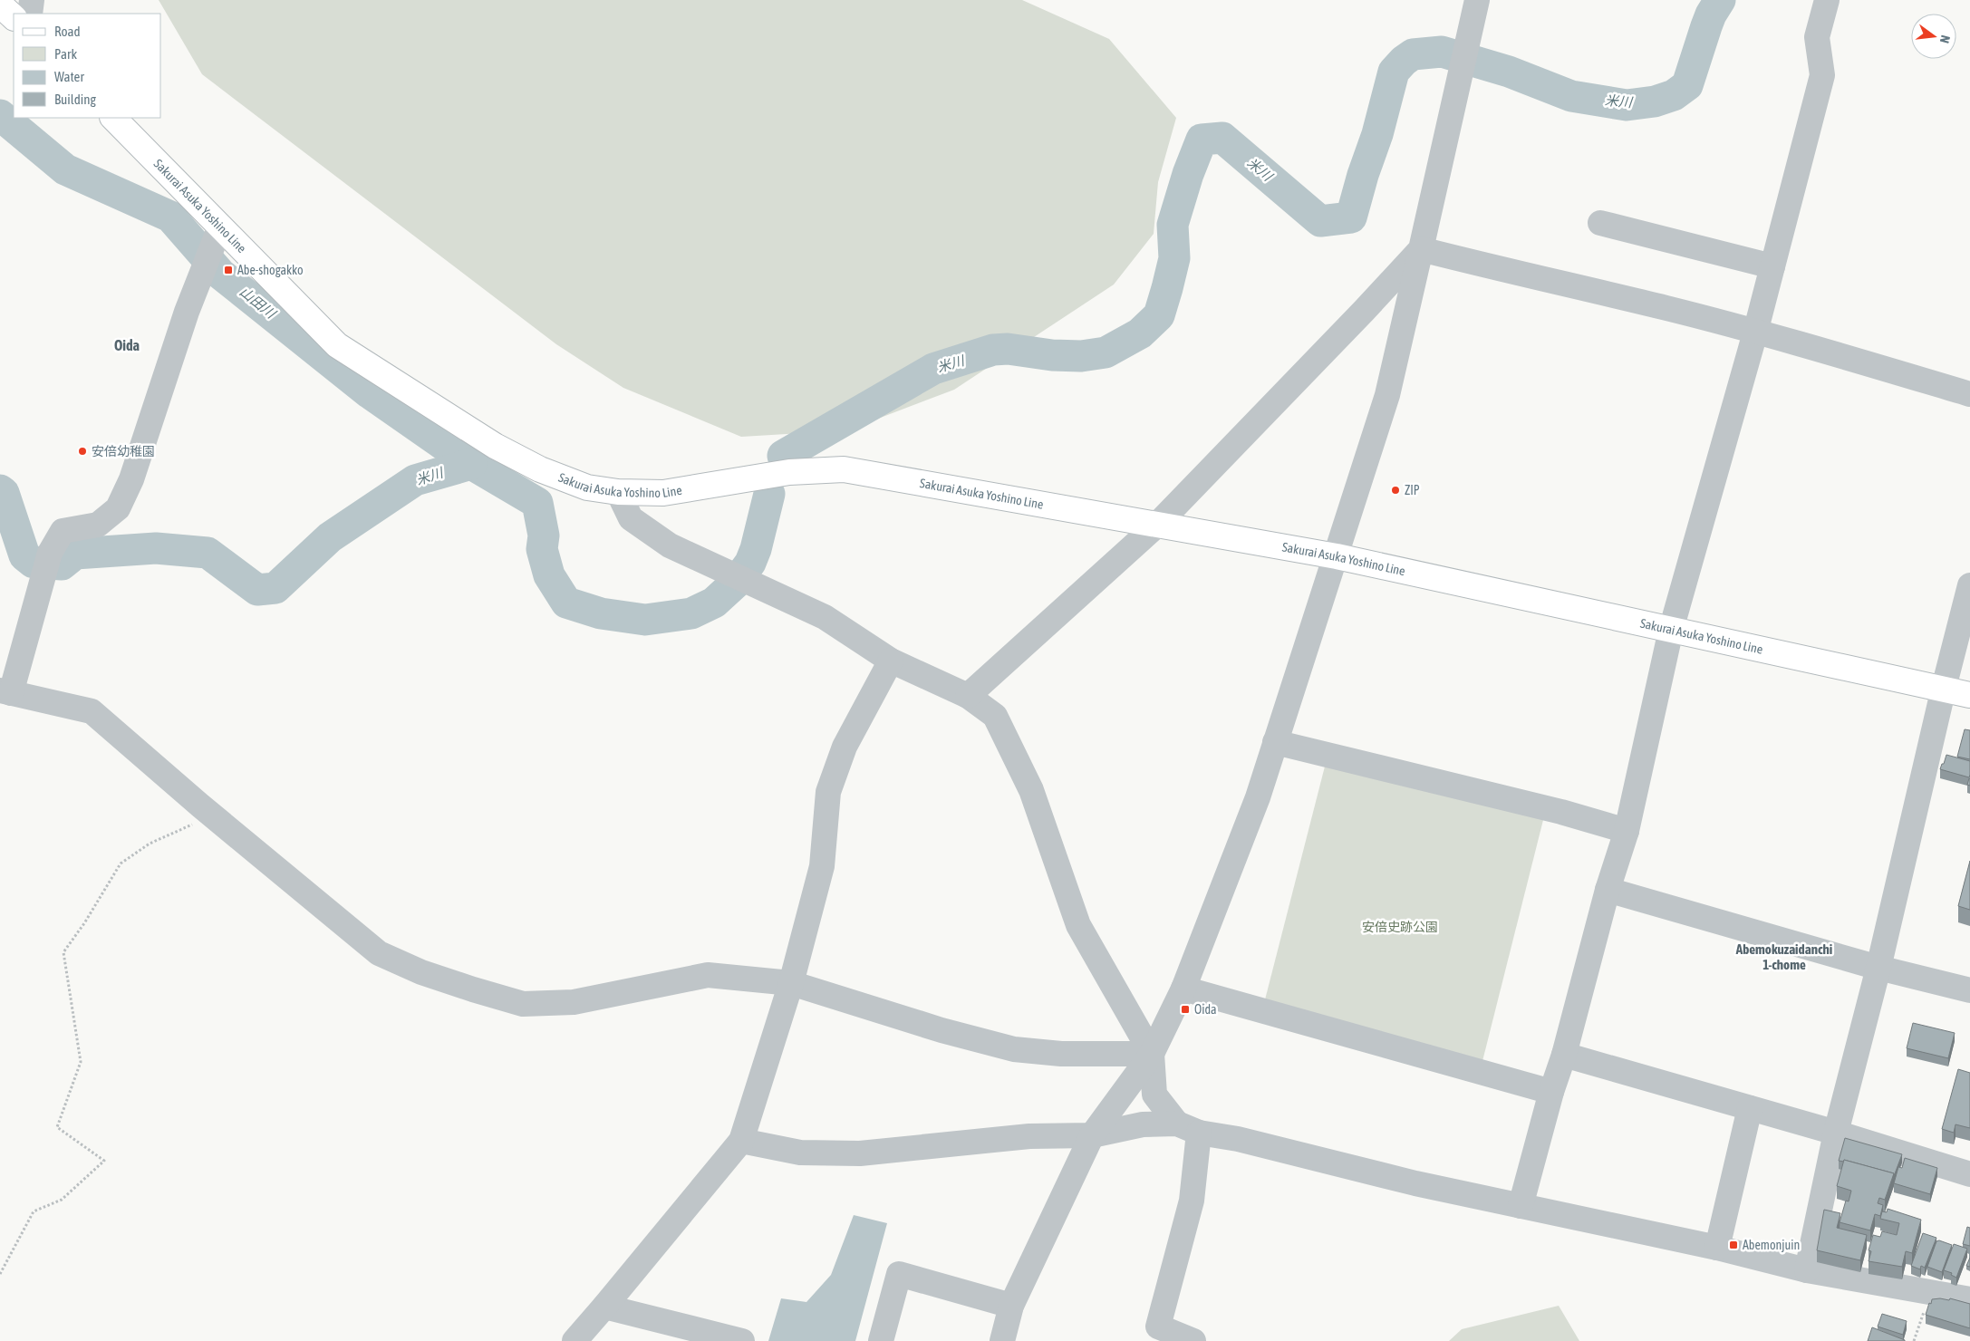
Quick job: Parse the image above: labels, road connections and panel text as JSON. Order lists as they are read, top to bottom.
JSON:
{
  "streets": {
    "main road": ["Sakurai Asuka Yoshino Line"]
  },
  "districts": ["Oida", "Abemokuzaidanchi 1-chome"],
  "water": ["米川", "山田川"],
  "parks": ["安倍史跡公園"],
  "places": {
    "transit": ["Abe-shogakko", "Oida", "Abemonjuin"],
    "other": ["安倍幼稚園", "ZIP"]
  },
  "legend": [
    "Road",
    "Park",
    "Water",
    "Building"
  ],
  "north": "right"
}
